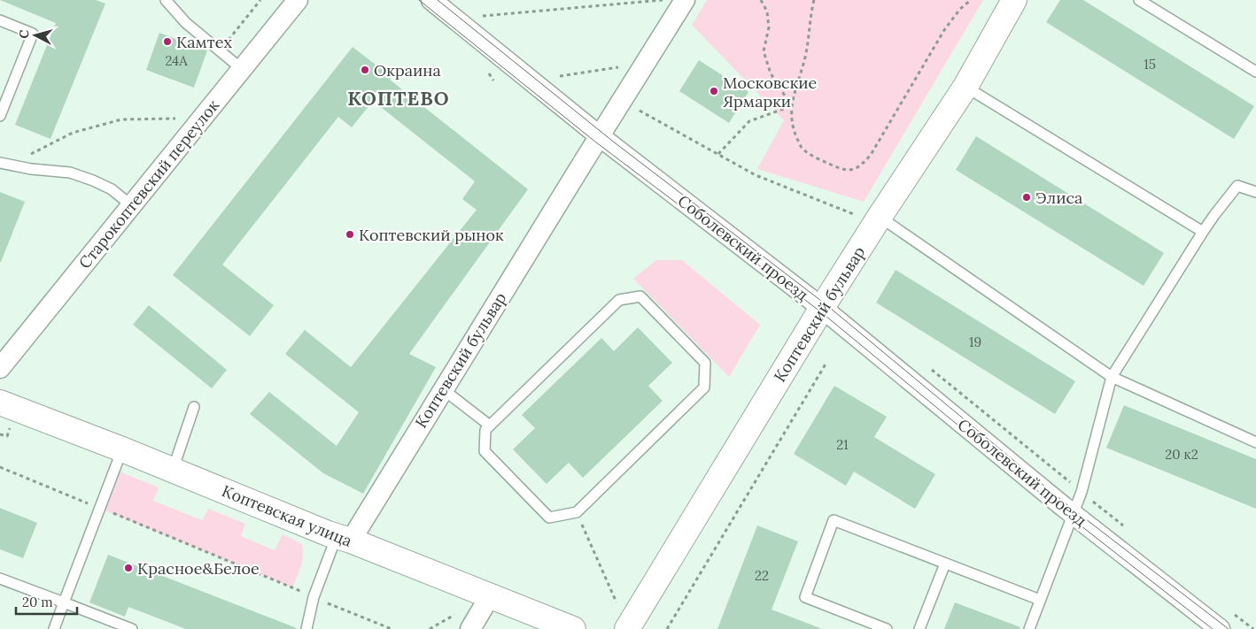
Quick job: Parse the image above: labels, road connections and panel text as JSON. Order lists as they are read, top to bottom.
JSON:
{
  "streets": {
    "street": [
      "Старокоптевский переулок",
      "Соболевский проезд",
      "Коптевский бульвар",
      "Коптевская улица"
    ]
  },
  "crossings": [
    ["Соболевский проезд", "Коптевский бульвар"],
    ["Коптевский бульвар", "Коптевская улица"]
  ],
  "districts": ["КОПТЕВО"],
  "places": [
    "Камтех",
    "Окраина",
    "Московские Ярмарки",
    "Элиса",
    "Коптевский рынок",
    "Красное&Белое"
  ],
  "house_numbers": [
    "24А",
    "15",
    "19",
    "21",
    "20 к2",
    "22"
  ],
  "scale_bar": "20 m",
  "north": "left"
}
